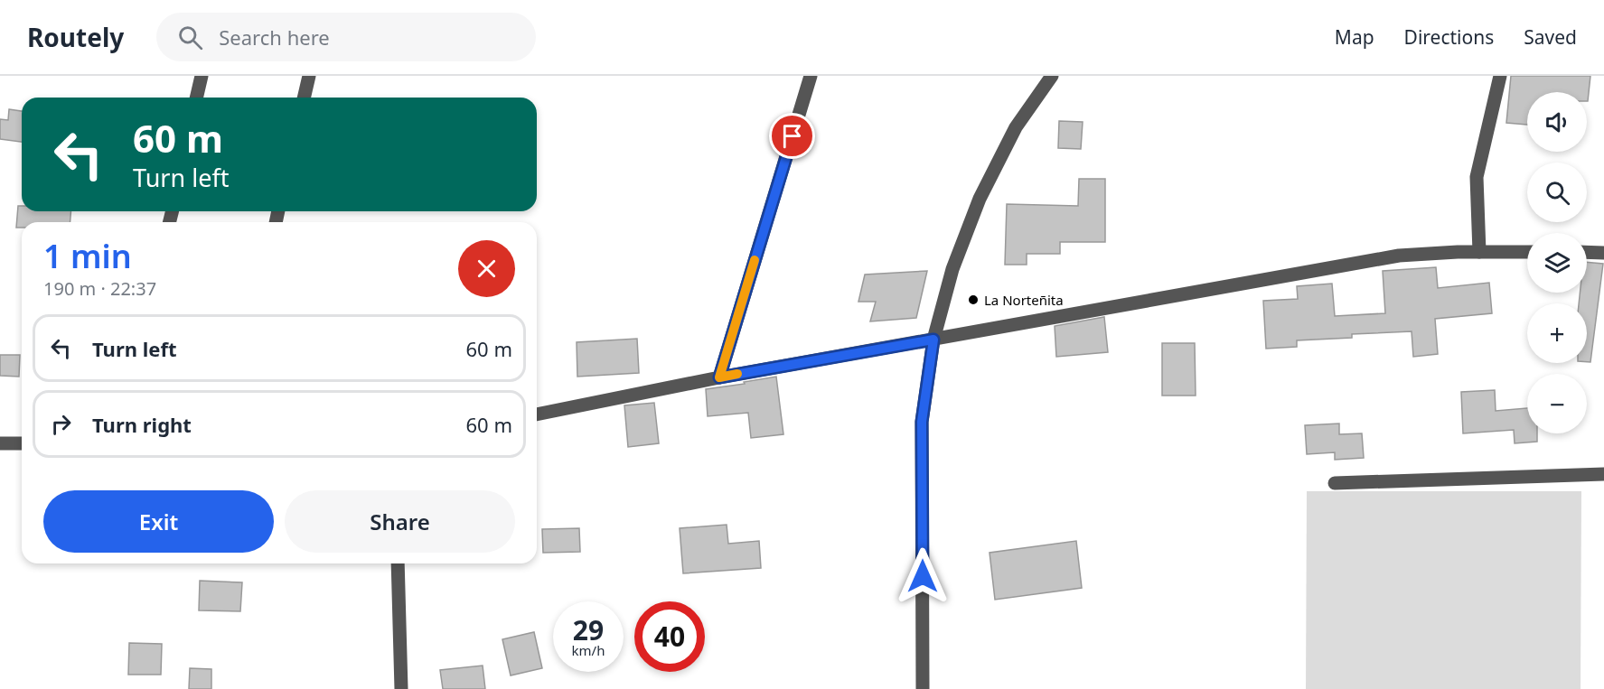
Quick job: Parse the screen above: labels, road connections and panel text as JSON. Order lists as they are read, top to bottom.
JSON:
{
  "places": ["La Norteñita"],
  "page": {
    "header": "Routely",
    "search": "Search here",
    "nav": ["Map", "Directions", "Saved"],
    "map_buttons": ["+", "−"],
    "turn": ["60 m", "Turn left"],
    "heading": ["1 min", "190 m · 22:37"],
    "list": [
      {
        "name": "Turn left",
        "value": "60 m"
      },
      {
        "name": "Turn right",
        "value": "60 m"
      }
    ],
    "buttons": ["Exit", "Share"],
    "speed": "29 km/h",
    "limit": "40"
  }
}
